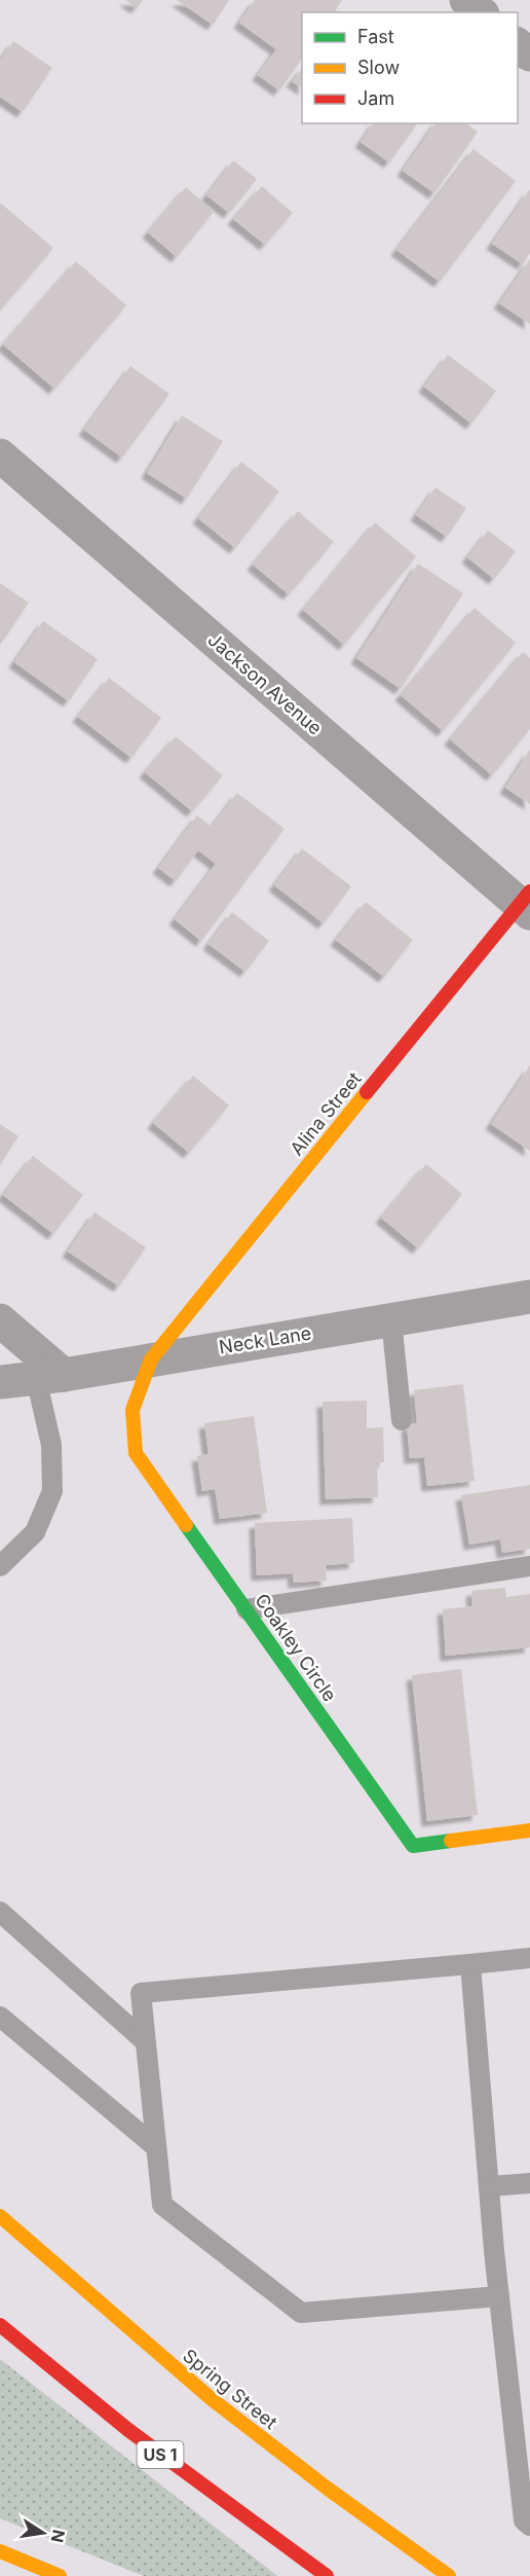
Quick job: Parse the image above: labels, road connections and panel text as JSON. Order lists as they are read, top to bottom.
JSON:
{
  "streets": {
    "main road": [
      "Alina Street",
      "Coakley Circle",
      "Spring Street",
      "US 1"
    ],
    "street": ["Jackson Avenue", "Neck Lane"]
  },
  "crossings": [
    ["Jackson Avenue", "Alina Street"],
    ["Alina Street", "Neck Lane"],
    ["Alina Street", "Coakley Circle"],
    ["Neck Lane", "Coakley Circle"]
  ],
  "legend": ["Fast", "Slow", "Jam"],
  "north": "right"
}
